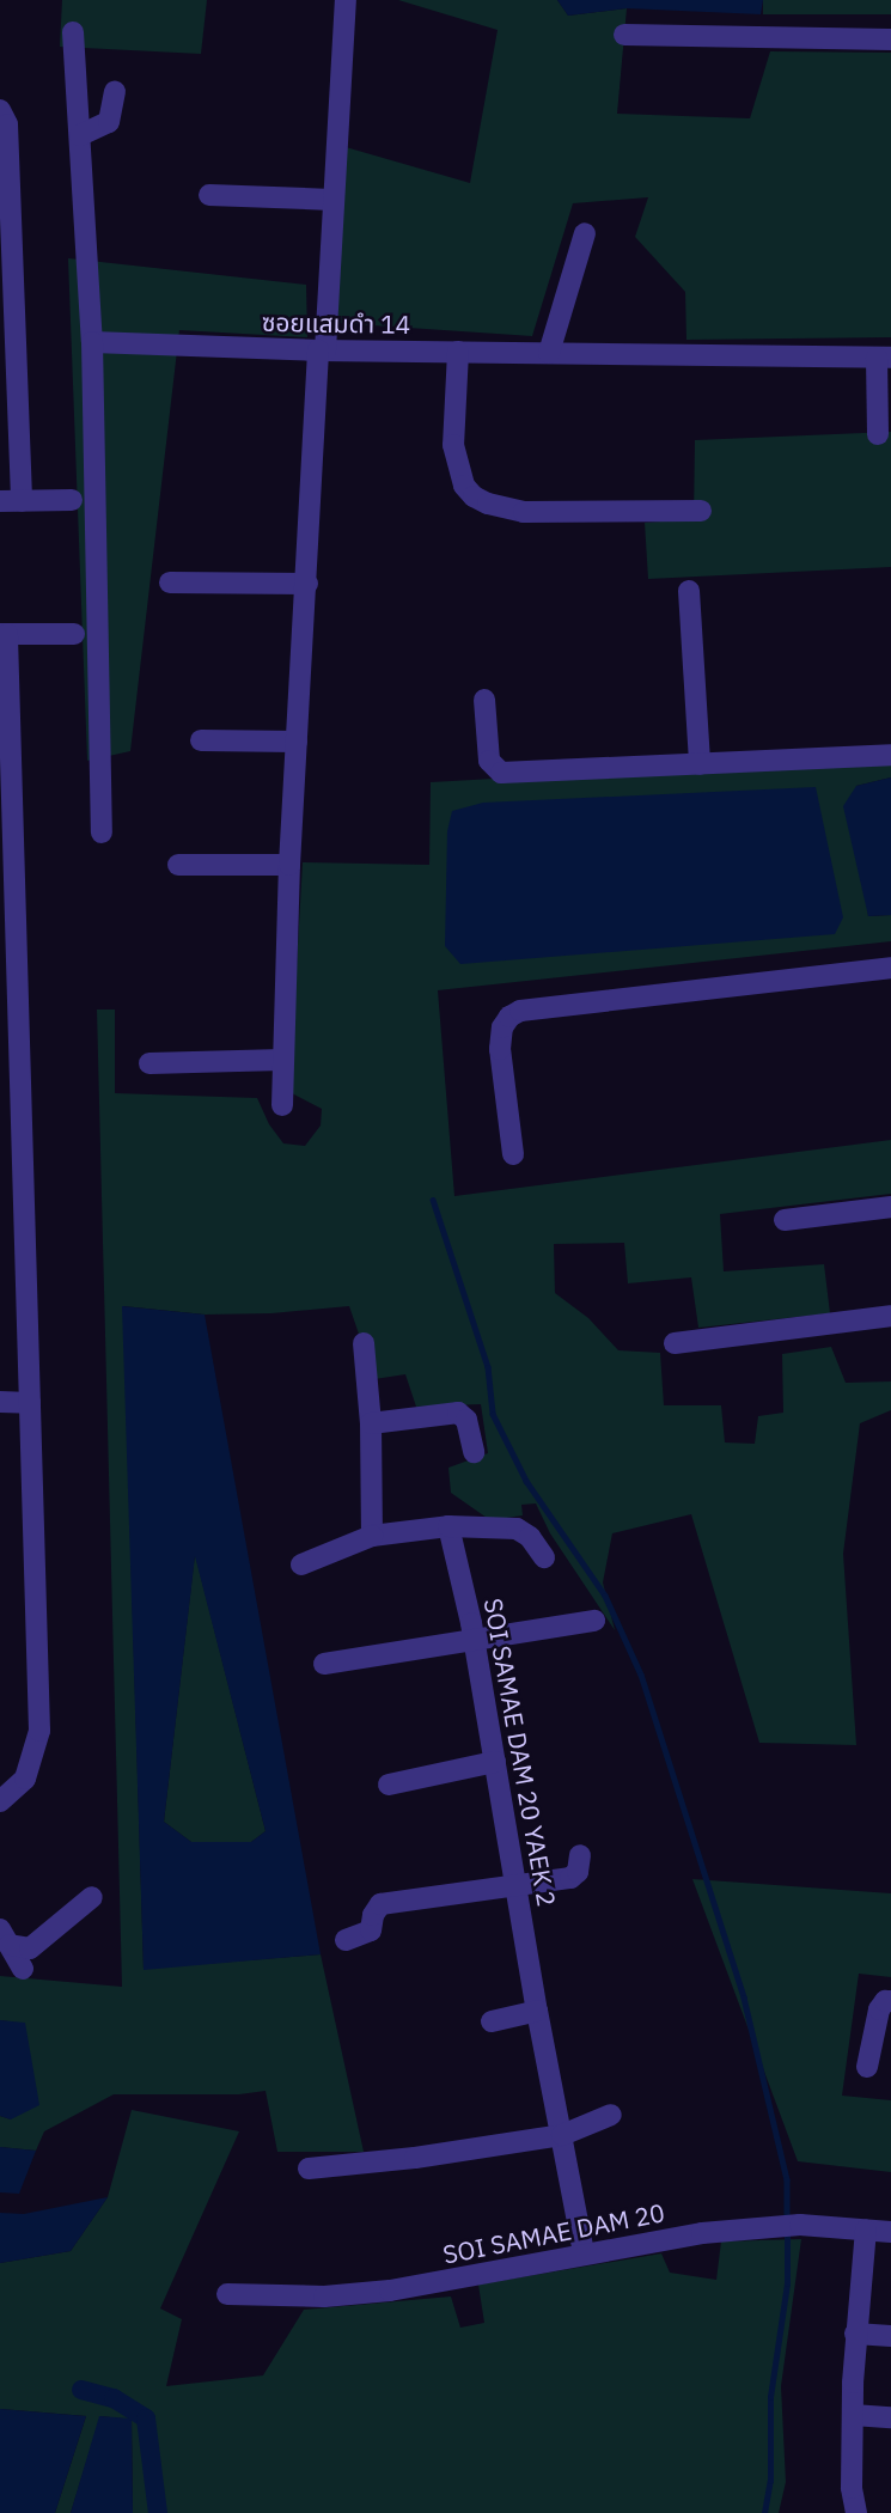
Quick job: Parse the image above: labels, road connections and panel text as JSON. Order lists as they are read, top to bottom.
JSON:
{
  "streets": {
    "street": ["ซอยแสมดำ 14", "SOI SAMAE DAM 20 YAEK 2", "SOI SAMAE DAM 20"]
  },
  "crossings": [
    ["SOI SAMAE DAM 20 YAEK 2", "SOI SAMAE DAM 20"]
  ]
}
